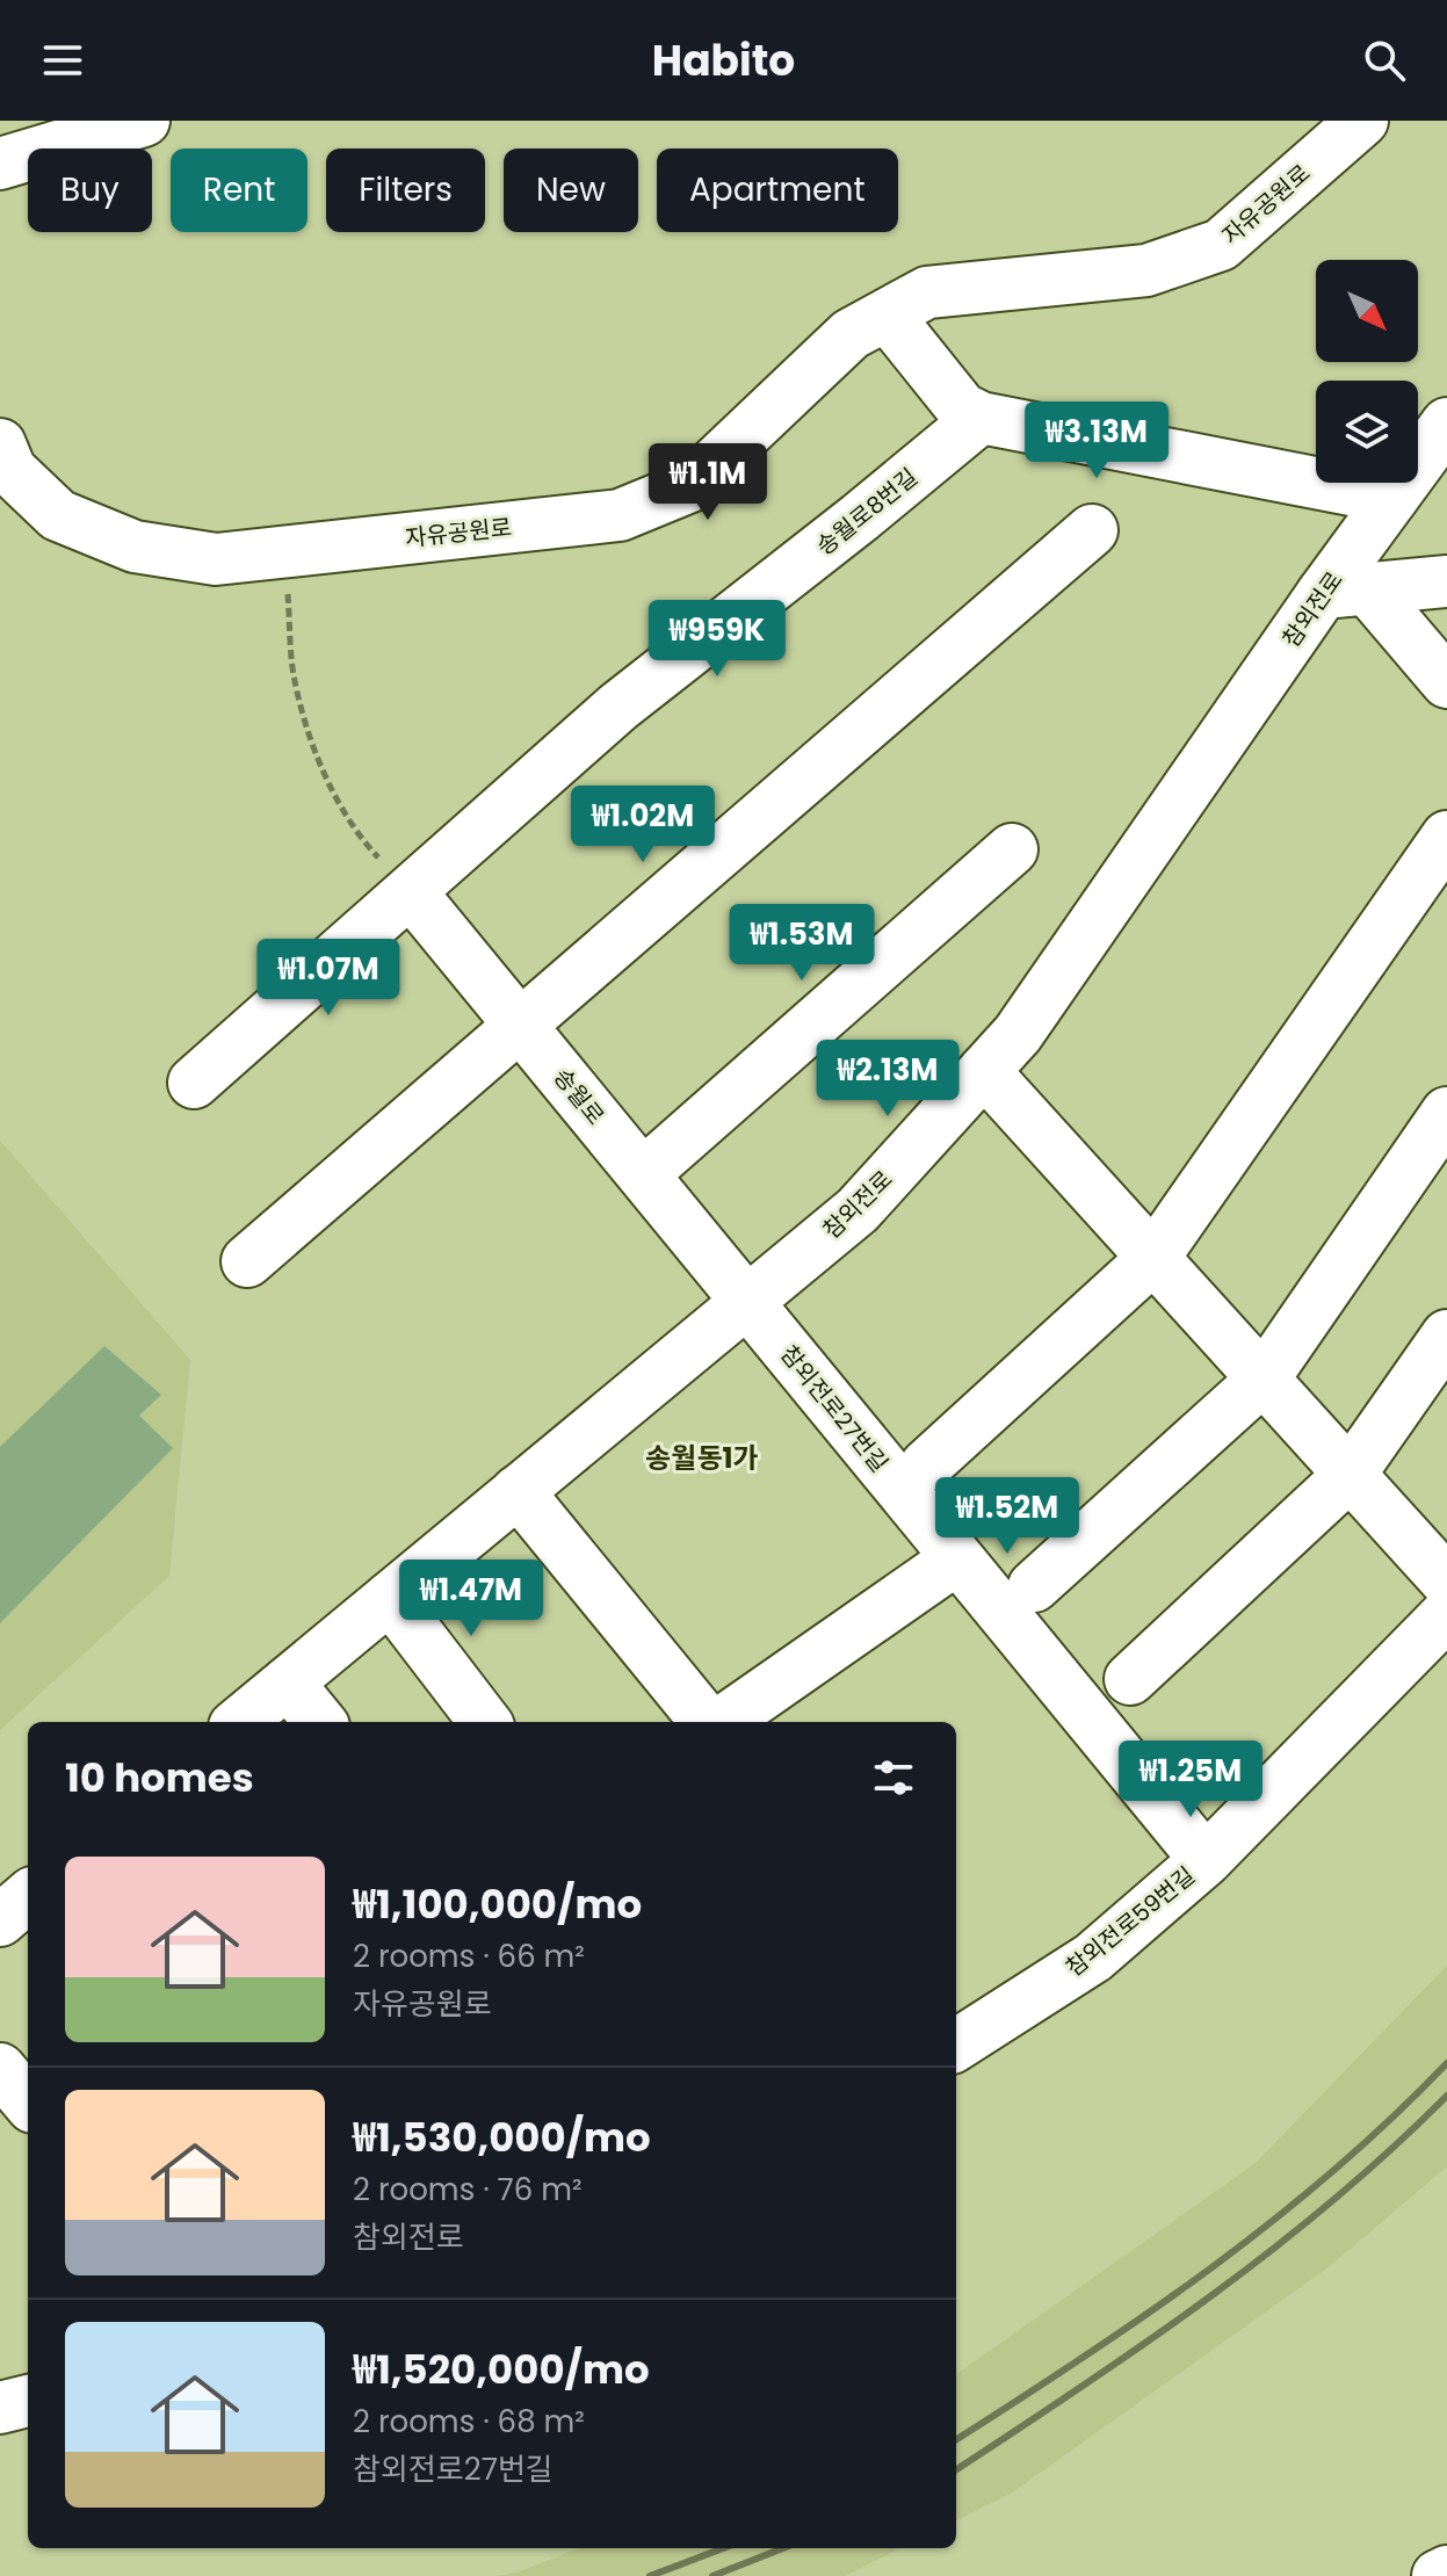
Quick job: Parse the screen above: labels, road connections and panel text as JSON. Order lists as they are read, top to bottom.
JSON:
{
  "streets": {
    "street": [
      "자유공원로",
      "송월로8번길",
      "참외전로",
      "송월로",
      "참외전로27번길",
      "참외전로59번길"
    ]
  },
  "crossings": [
    ["송월로8번길", "송월로"],
    ["참외전로", "송월로"],
    ["참외전로", "참외전로27번길"],
    ["송월로", "참외전로27번길"],
    ["참외전로27번길", "참외전로59번길"]
  ],
  "districts": ["송월동1가"],
  "north": "bottom right",
  "page": {
    "header": "Habito",
    "chip": [
      "Buy",
      "Rent",
      "Filters",
      "New",
      "Apartment"
    ],
    "price": [
      "₩3.13M",
      "₩1.1M",
      "₩959K",
      "₩1.02M",
      "₩1.53M",
      "₩1.07M",
      "₩2.13M",
      "₩1.52M",
      "₩1.47M",
      "₩1.25M"
    ],
    "heading": "10 homes",
    "list": [
      {
        "name": "₩1,100,000/mo",
        "note": "2 rooms · 66 m² · 자유공원로"
      },
      {
        "name": "₩1,530,000/mo",
        "note": "2 rooms · 76 m² · 참외전로"
      },
      {
        "name": "₩1,520,000/mo",
        "note": "2 rooms · 68 m² · 참외전로27번길"
      }
    ]
  }
}
